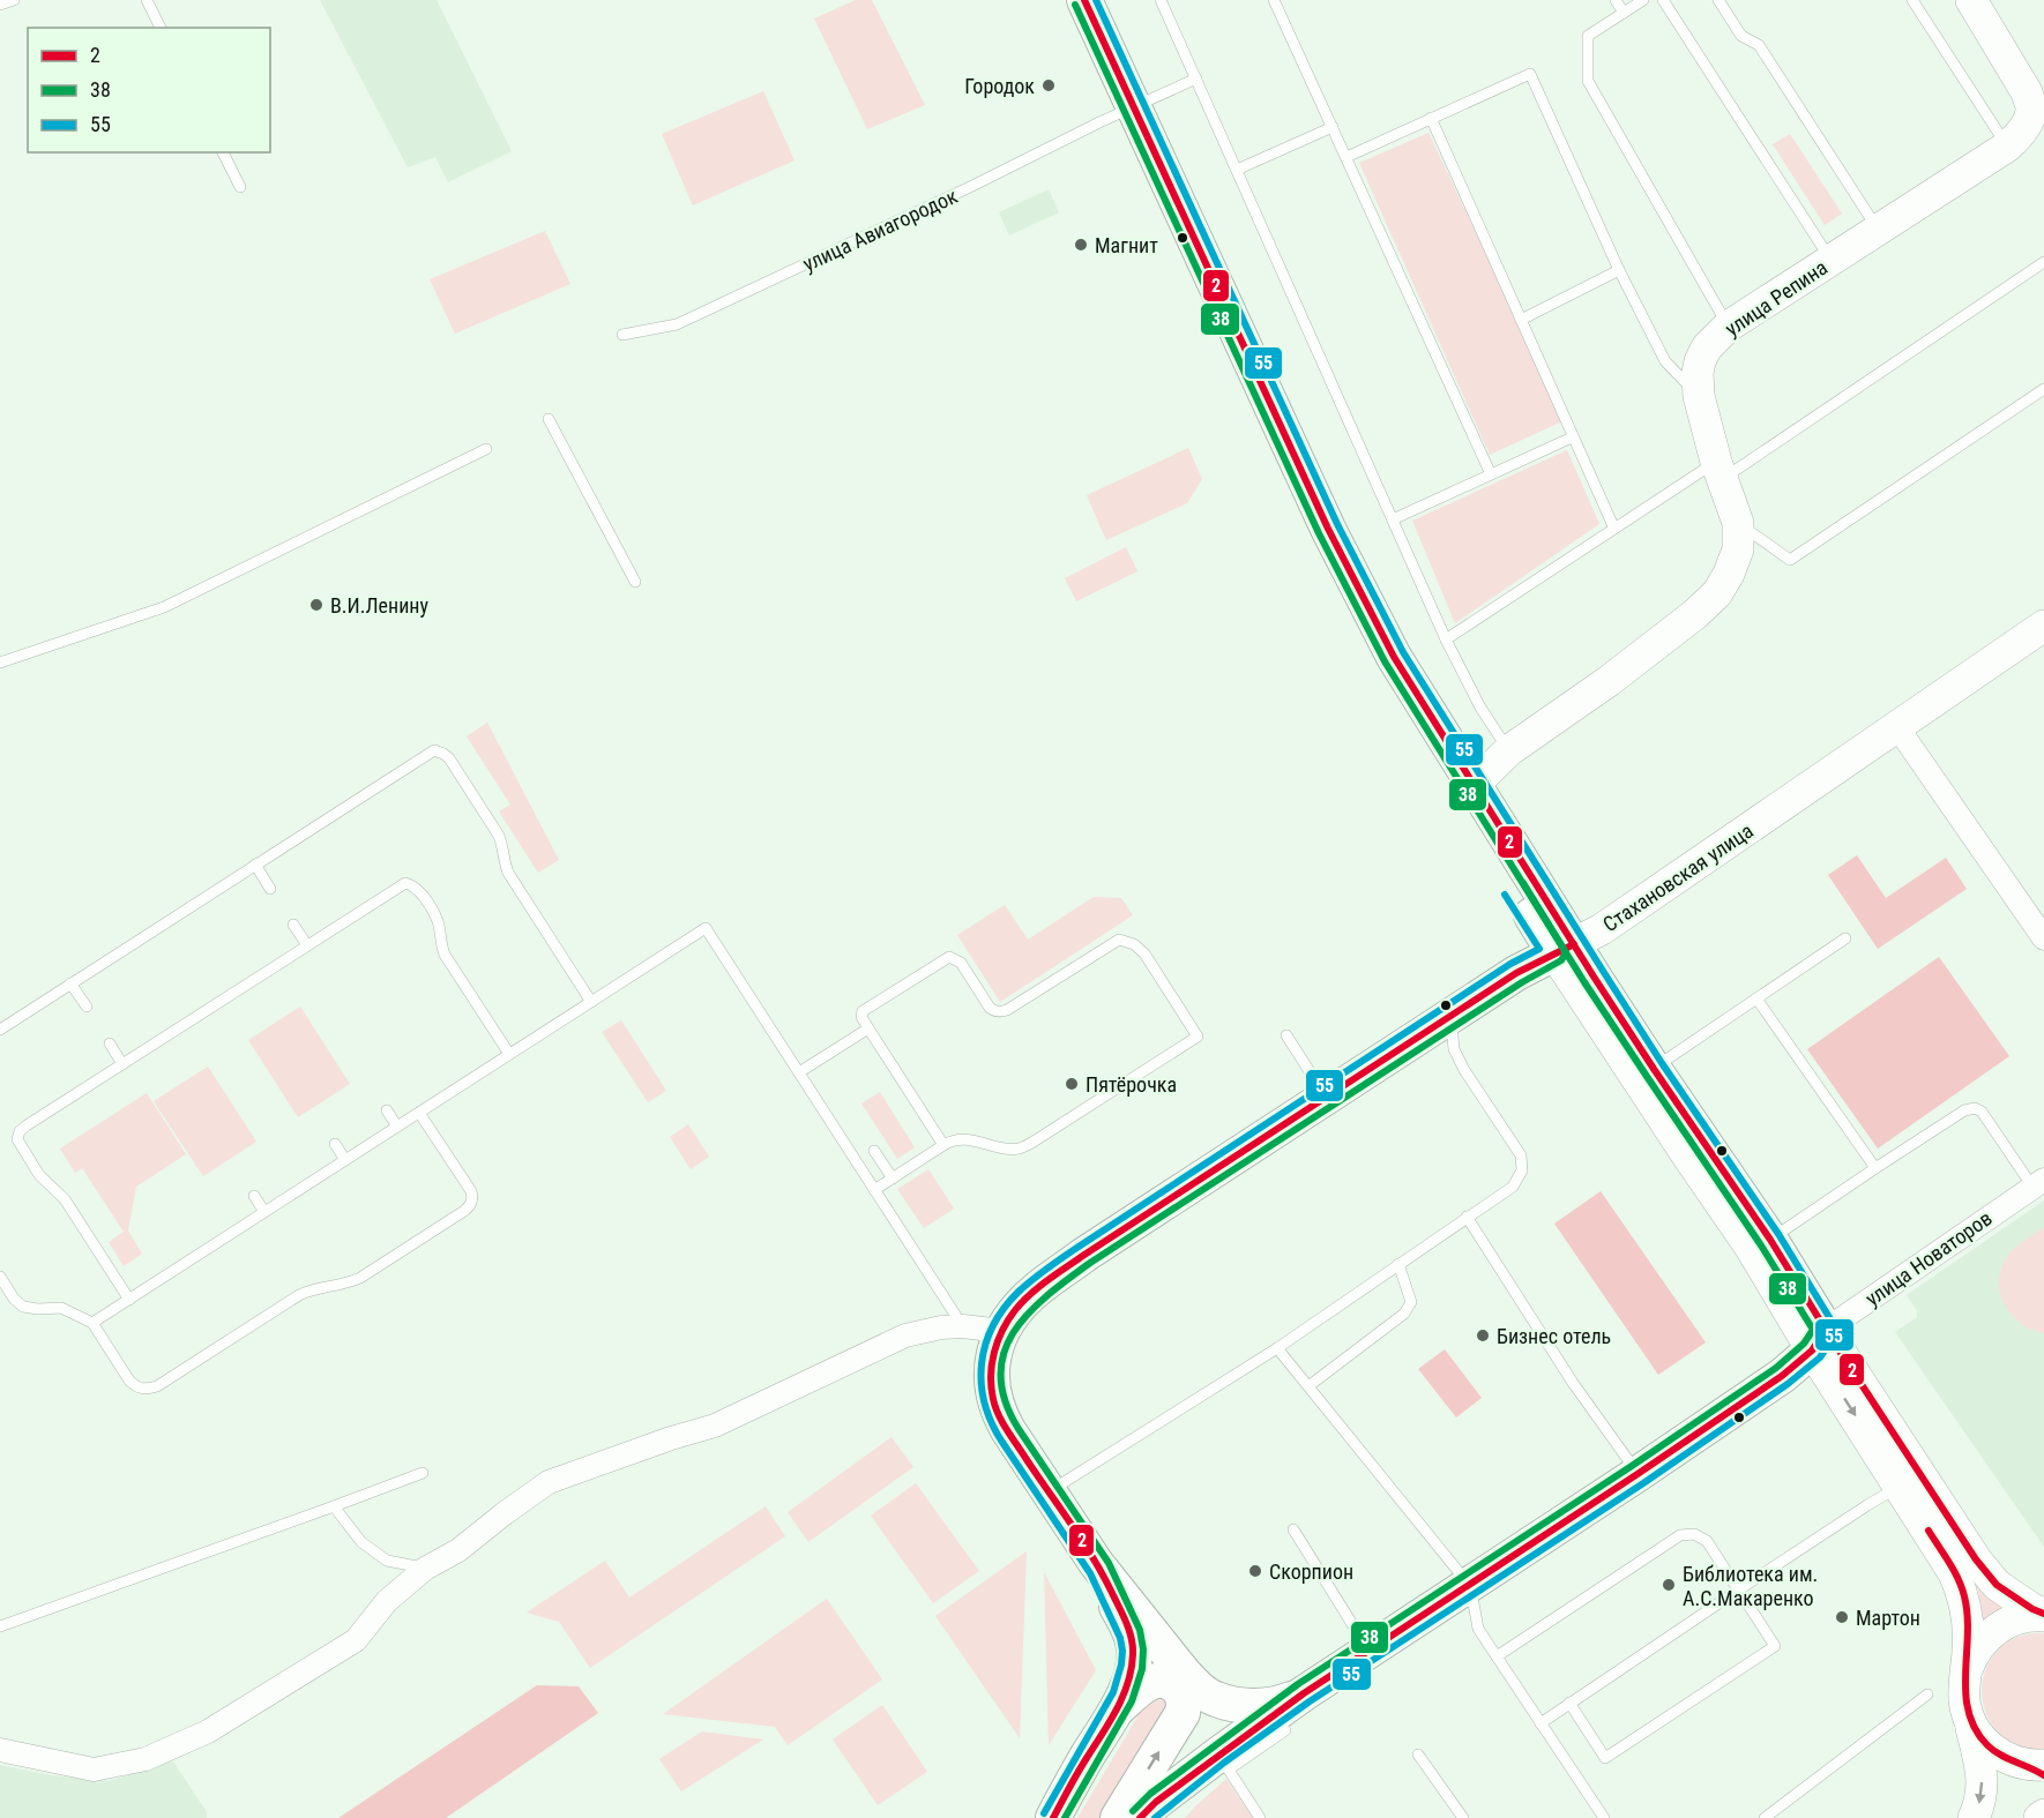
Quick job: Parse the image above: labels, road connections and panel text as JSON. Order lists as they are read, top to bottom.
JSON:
{
  "streets": {
    "main road": ["Стахановская улица", "улица Новаторов"],
    "street": ["улица Репина"],
    "lane": ["улица Авиагородок"]
  },
  "crossings": [
    ["Стахановская улица", "улица Новаторов"]
  ],
  "places": [
    "Городок",
    "Магнит",
    "В.И.Ленину",
    "Пятёрочка",
    "Бизнес отель",
    "Скорпион",
    "Библиотека им. А.С.Макаренко",
    "Мартон"
  ],
  "lines": ["transit line 2", "transit line 55", "transit line 38"],
  "legend": ["2", "38", "55"]
}
